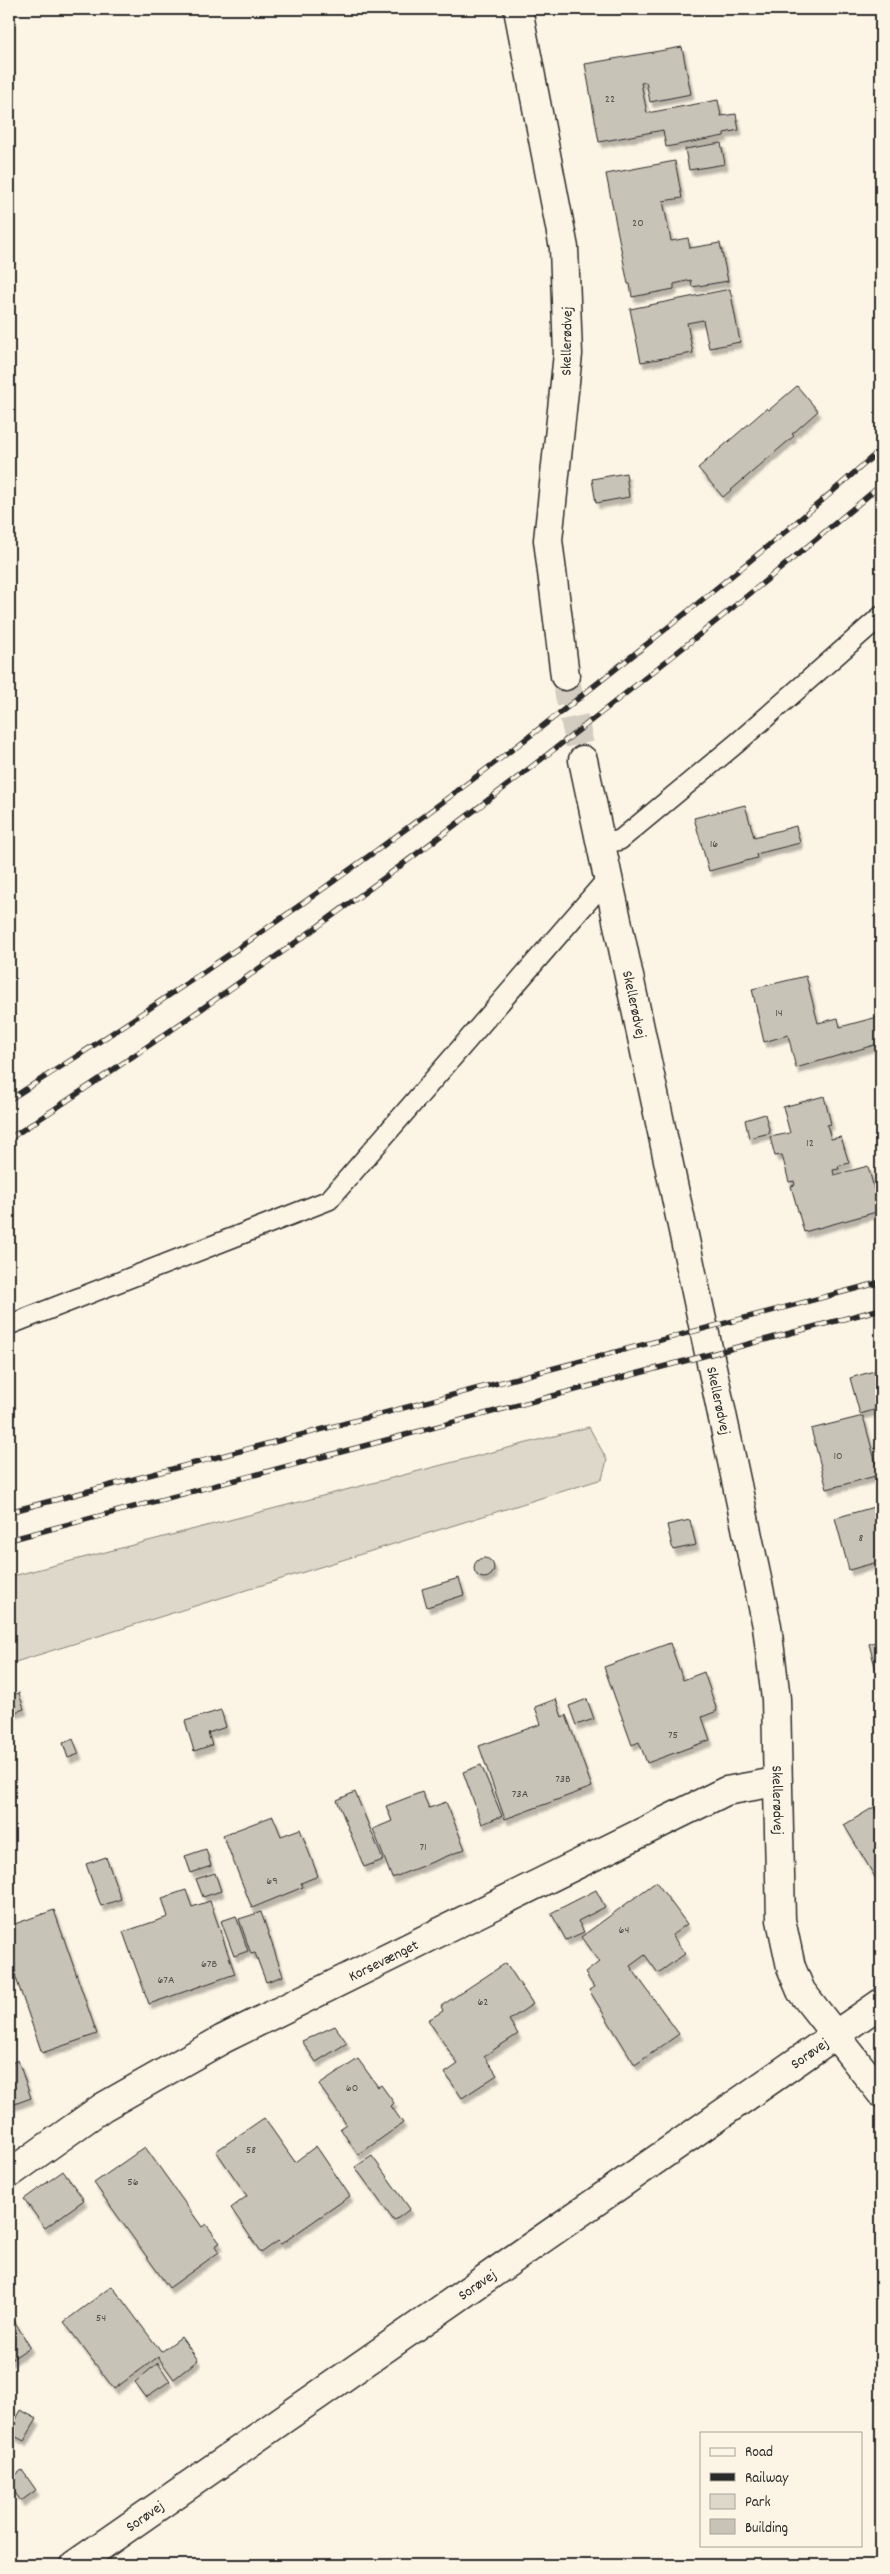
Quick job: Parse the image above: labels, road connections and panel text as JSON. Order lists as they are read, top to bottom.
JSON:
{
  "streets": {
    "street": ["Skellerødvej", "Korsevænget", "Sorøvej"]
  },
  "crossings": [
    ["Skellerødvej", "Korsevænget"],
    ["Skellerødvej", "Sorøvej"]
  ],
  "house_numbers": [
    "22",
    "20",
    "16",
    "14",
    "12",
    "10",
    "8",
    "75",
    "73B",
    "73A",
    "71",
    "69",
    "64",
    "67B",
    "67A",
    "62",
    "60",
    "58",
    "56",
    "54"
  ],
  "legend": [
    "Road",
    "Railway",
    "Park",
    "Building"
  ]
}
